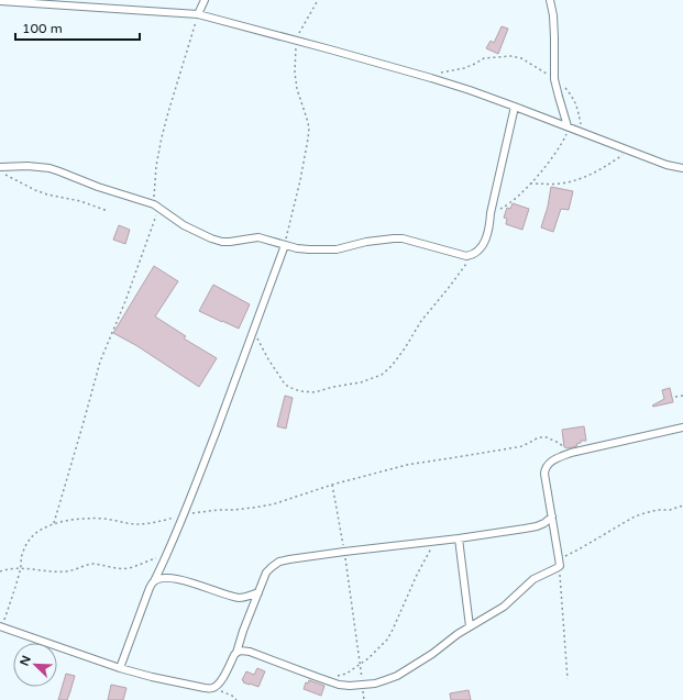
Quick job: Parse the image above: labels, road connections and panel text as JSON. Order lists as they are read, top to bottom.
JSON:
{
  "scale_bar": "100 m",
  "north": "top left"
}
